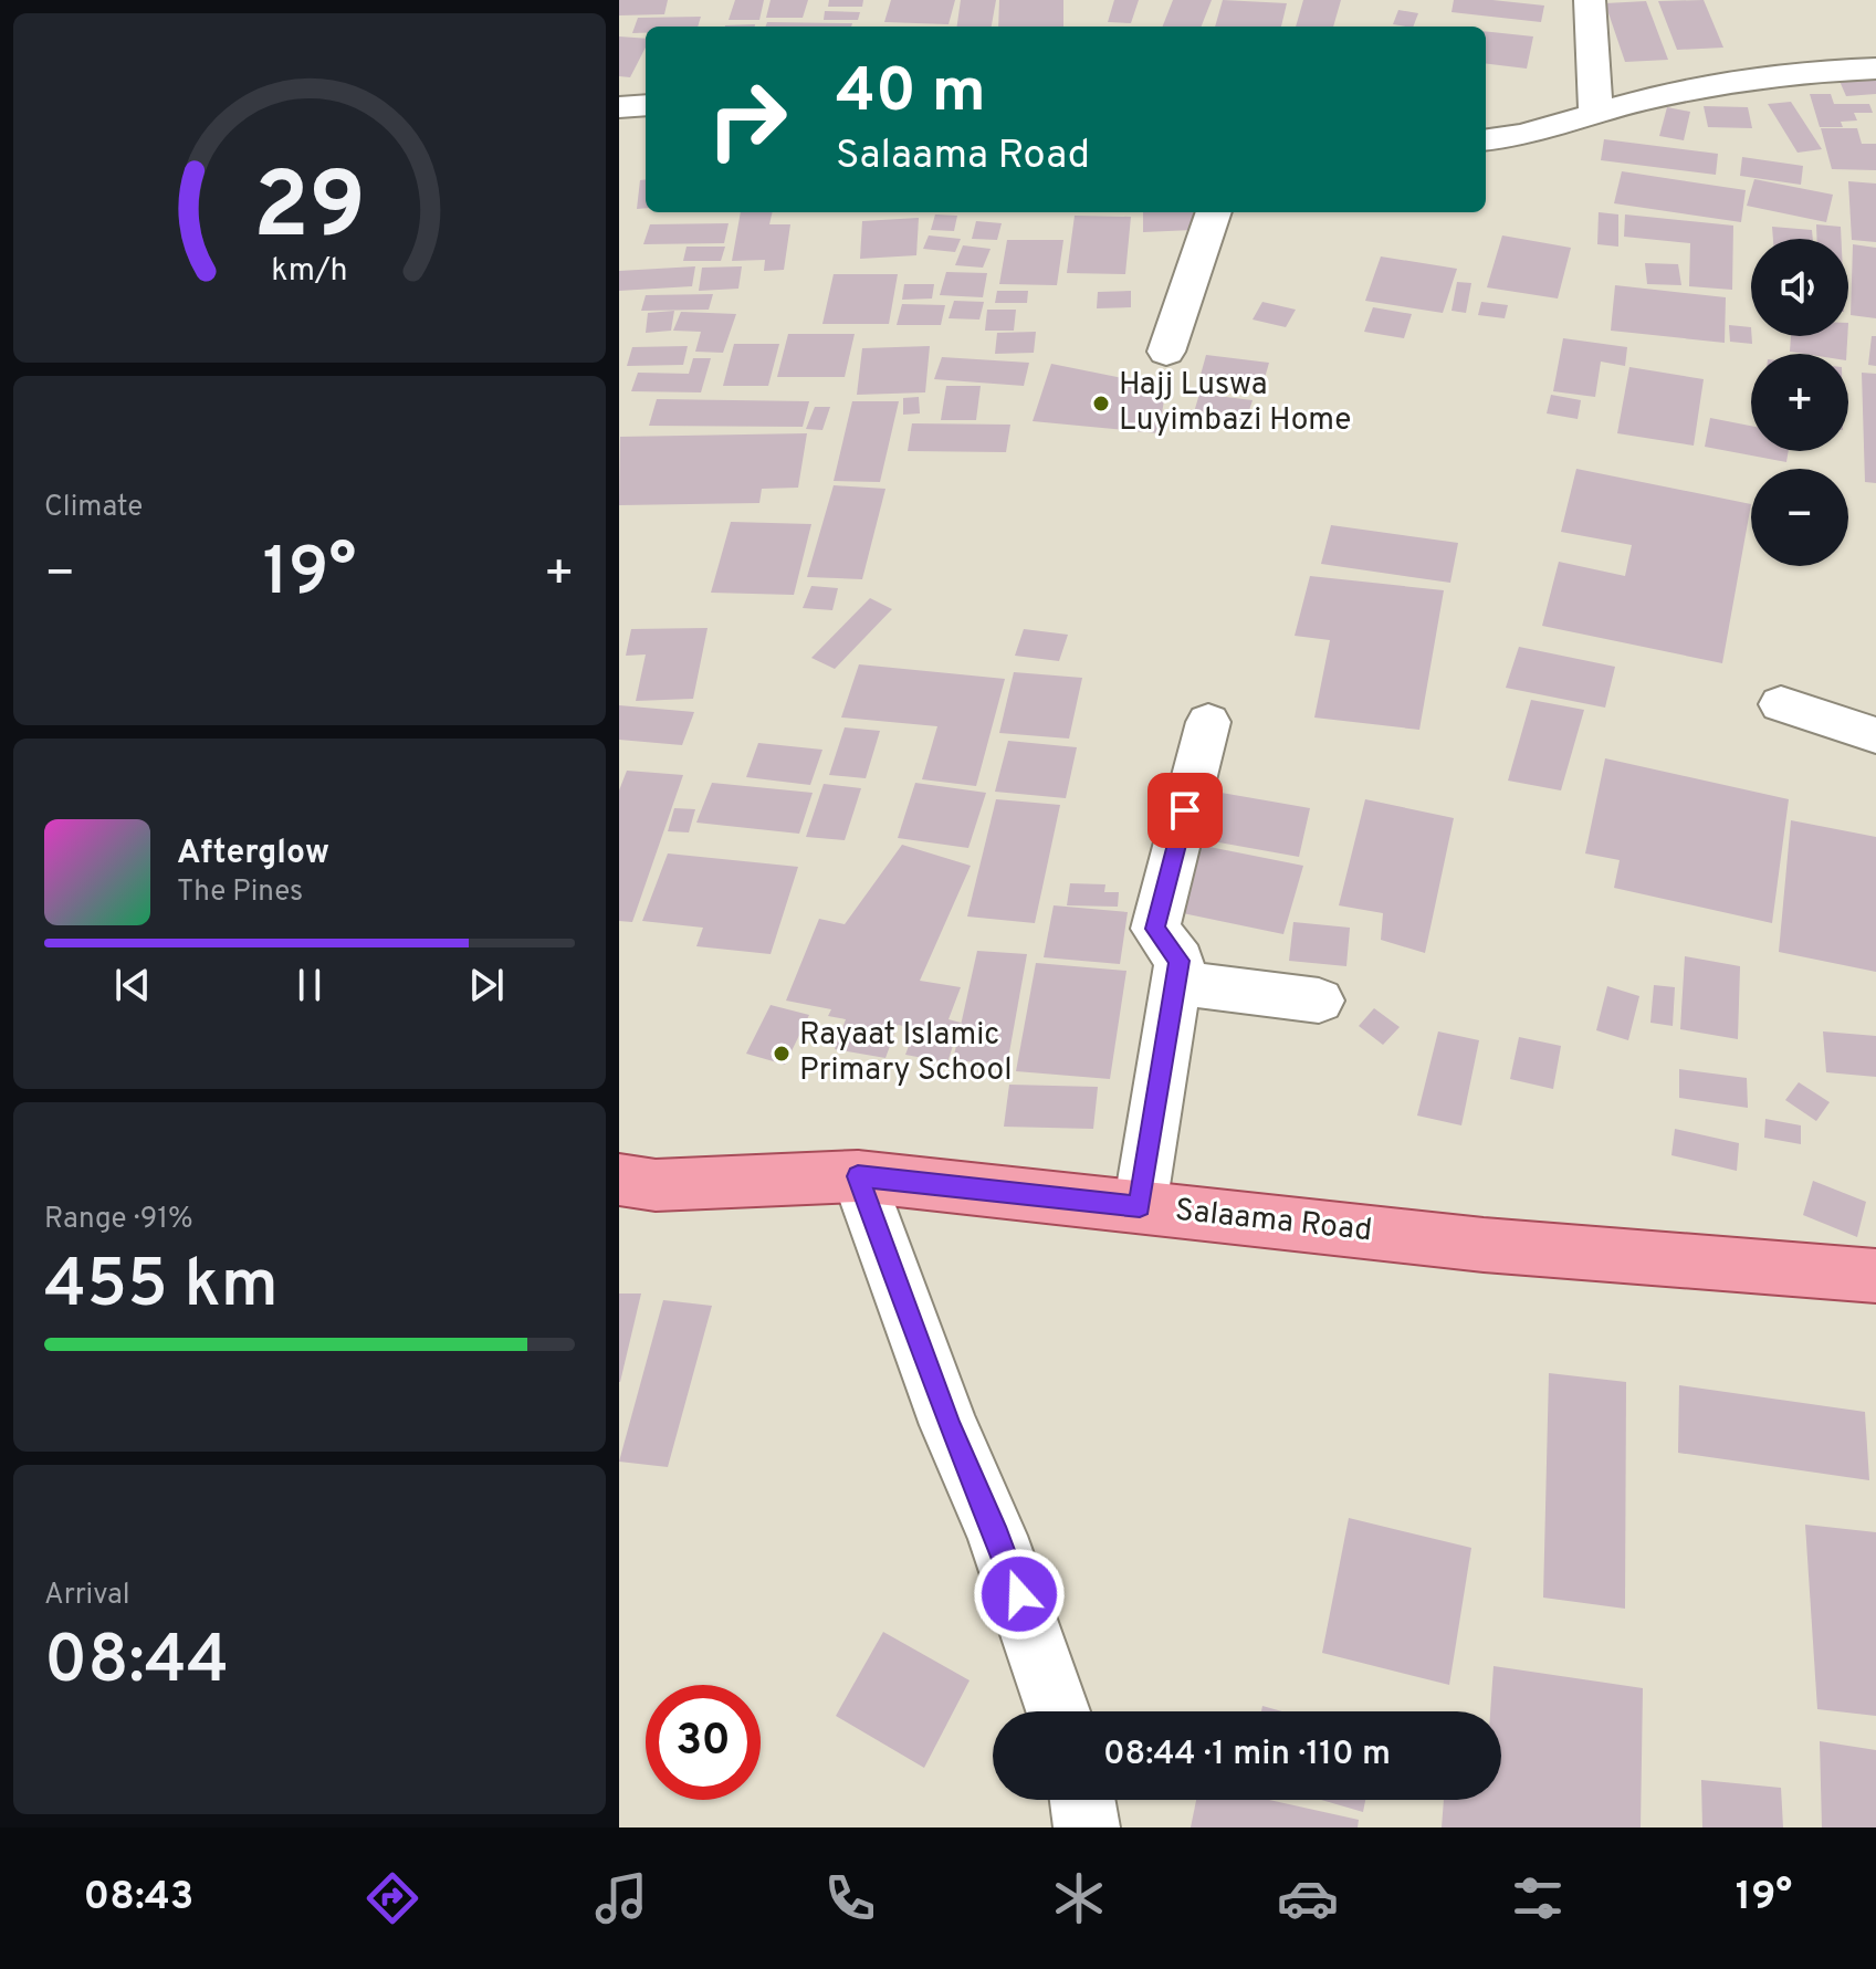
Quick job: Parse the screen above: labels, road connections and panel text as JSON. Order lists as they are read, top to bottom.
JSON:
{
  "streets": {
    "main road": ["Salaama Road"]
  },
  "places": ["Hajj Luswa Luyimbazi Home", "Rayaat Islamic Primary School"],
  "page": {
    "turn": ["40 m", "Salaama Road"],
    "map_buttons": ["+", "−"],
    "tile": [
      "Climate",
      ["Range · 91%", "455 km"],
      ["Arrival", "08:44"]
    ],
    "heat": ["−", "19°", "+"],
    "song": ["Afterglow", "The Pines"],
    "limit": "30",
    "trip": "08:44 · 1 min · 110 m",
    "tabs": ["08:43", "19°"],
    "gauge": ["29", "km/h"]
  }
}
